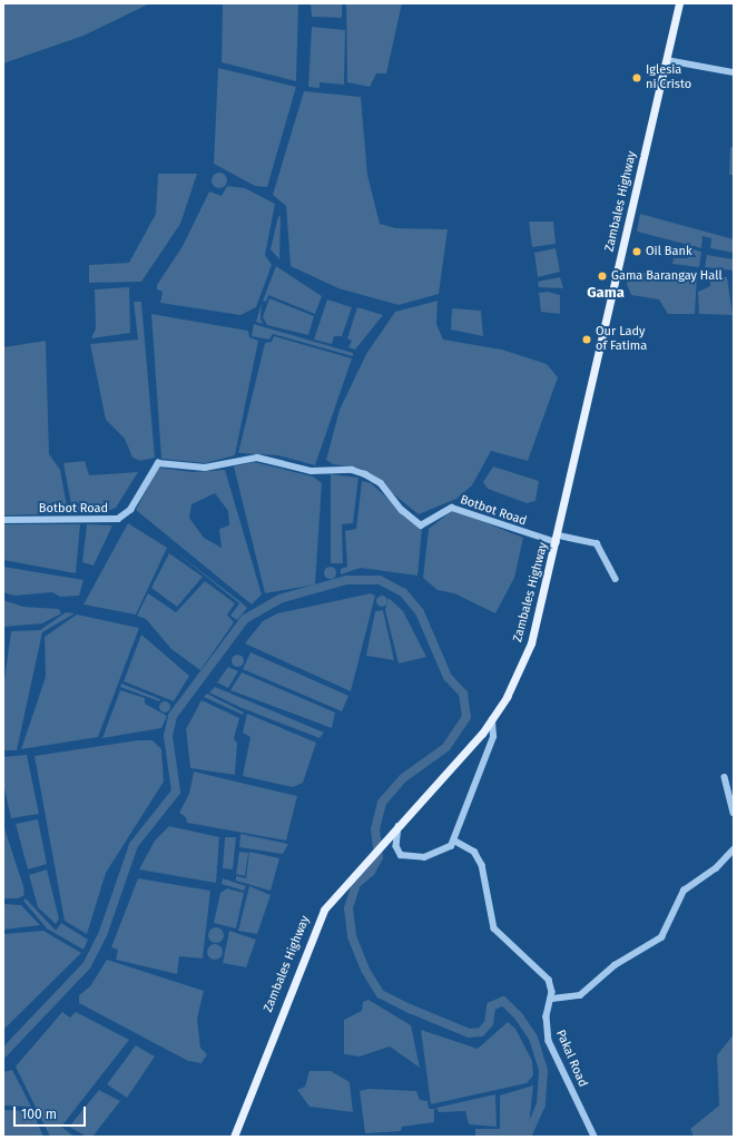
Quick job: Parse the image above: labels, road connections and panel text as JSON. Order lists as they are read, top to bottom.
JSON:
{
  "streets": {
    "main road": ["Zambales Highway"],
    "street": ["Botbot Road", "Pakal Road"]
  },
  "crossings": [
    ["Zambales Highway", "Botbot Road"]
  ],
  "districts": ["Gama"],
  "places": [
    "Iglesia ni Cristo",
    "Oil Bank",
    "Gama Barangay Hall",
    "Our Lady of Fatima"
  ],
  "scale_bar": "100 m"
}
